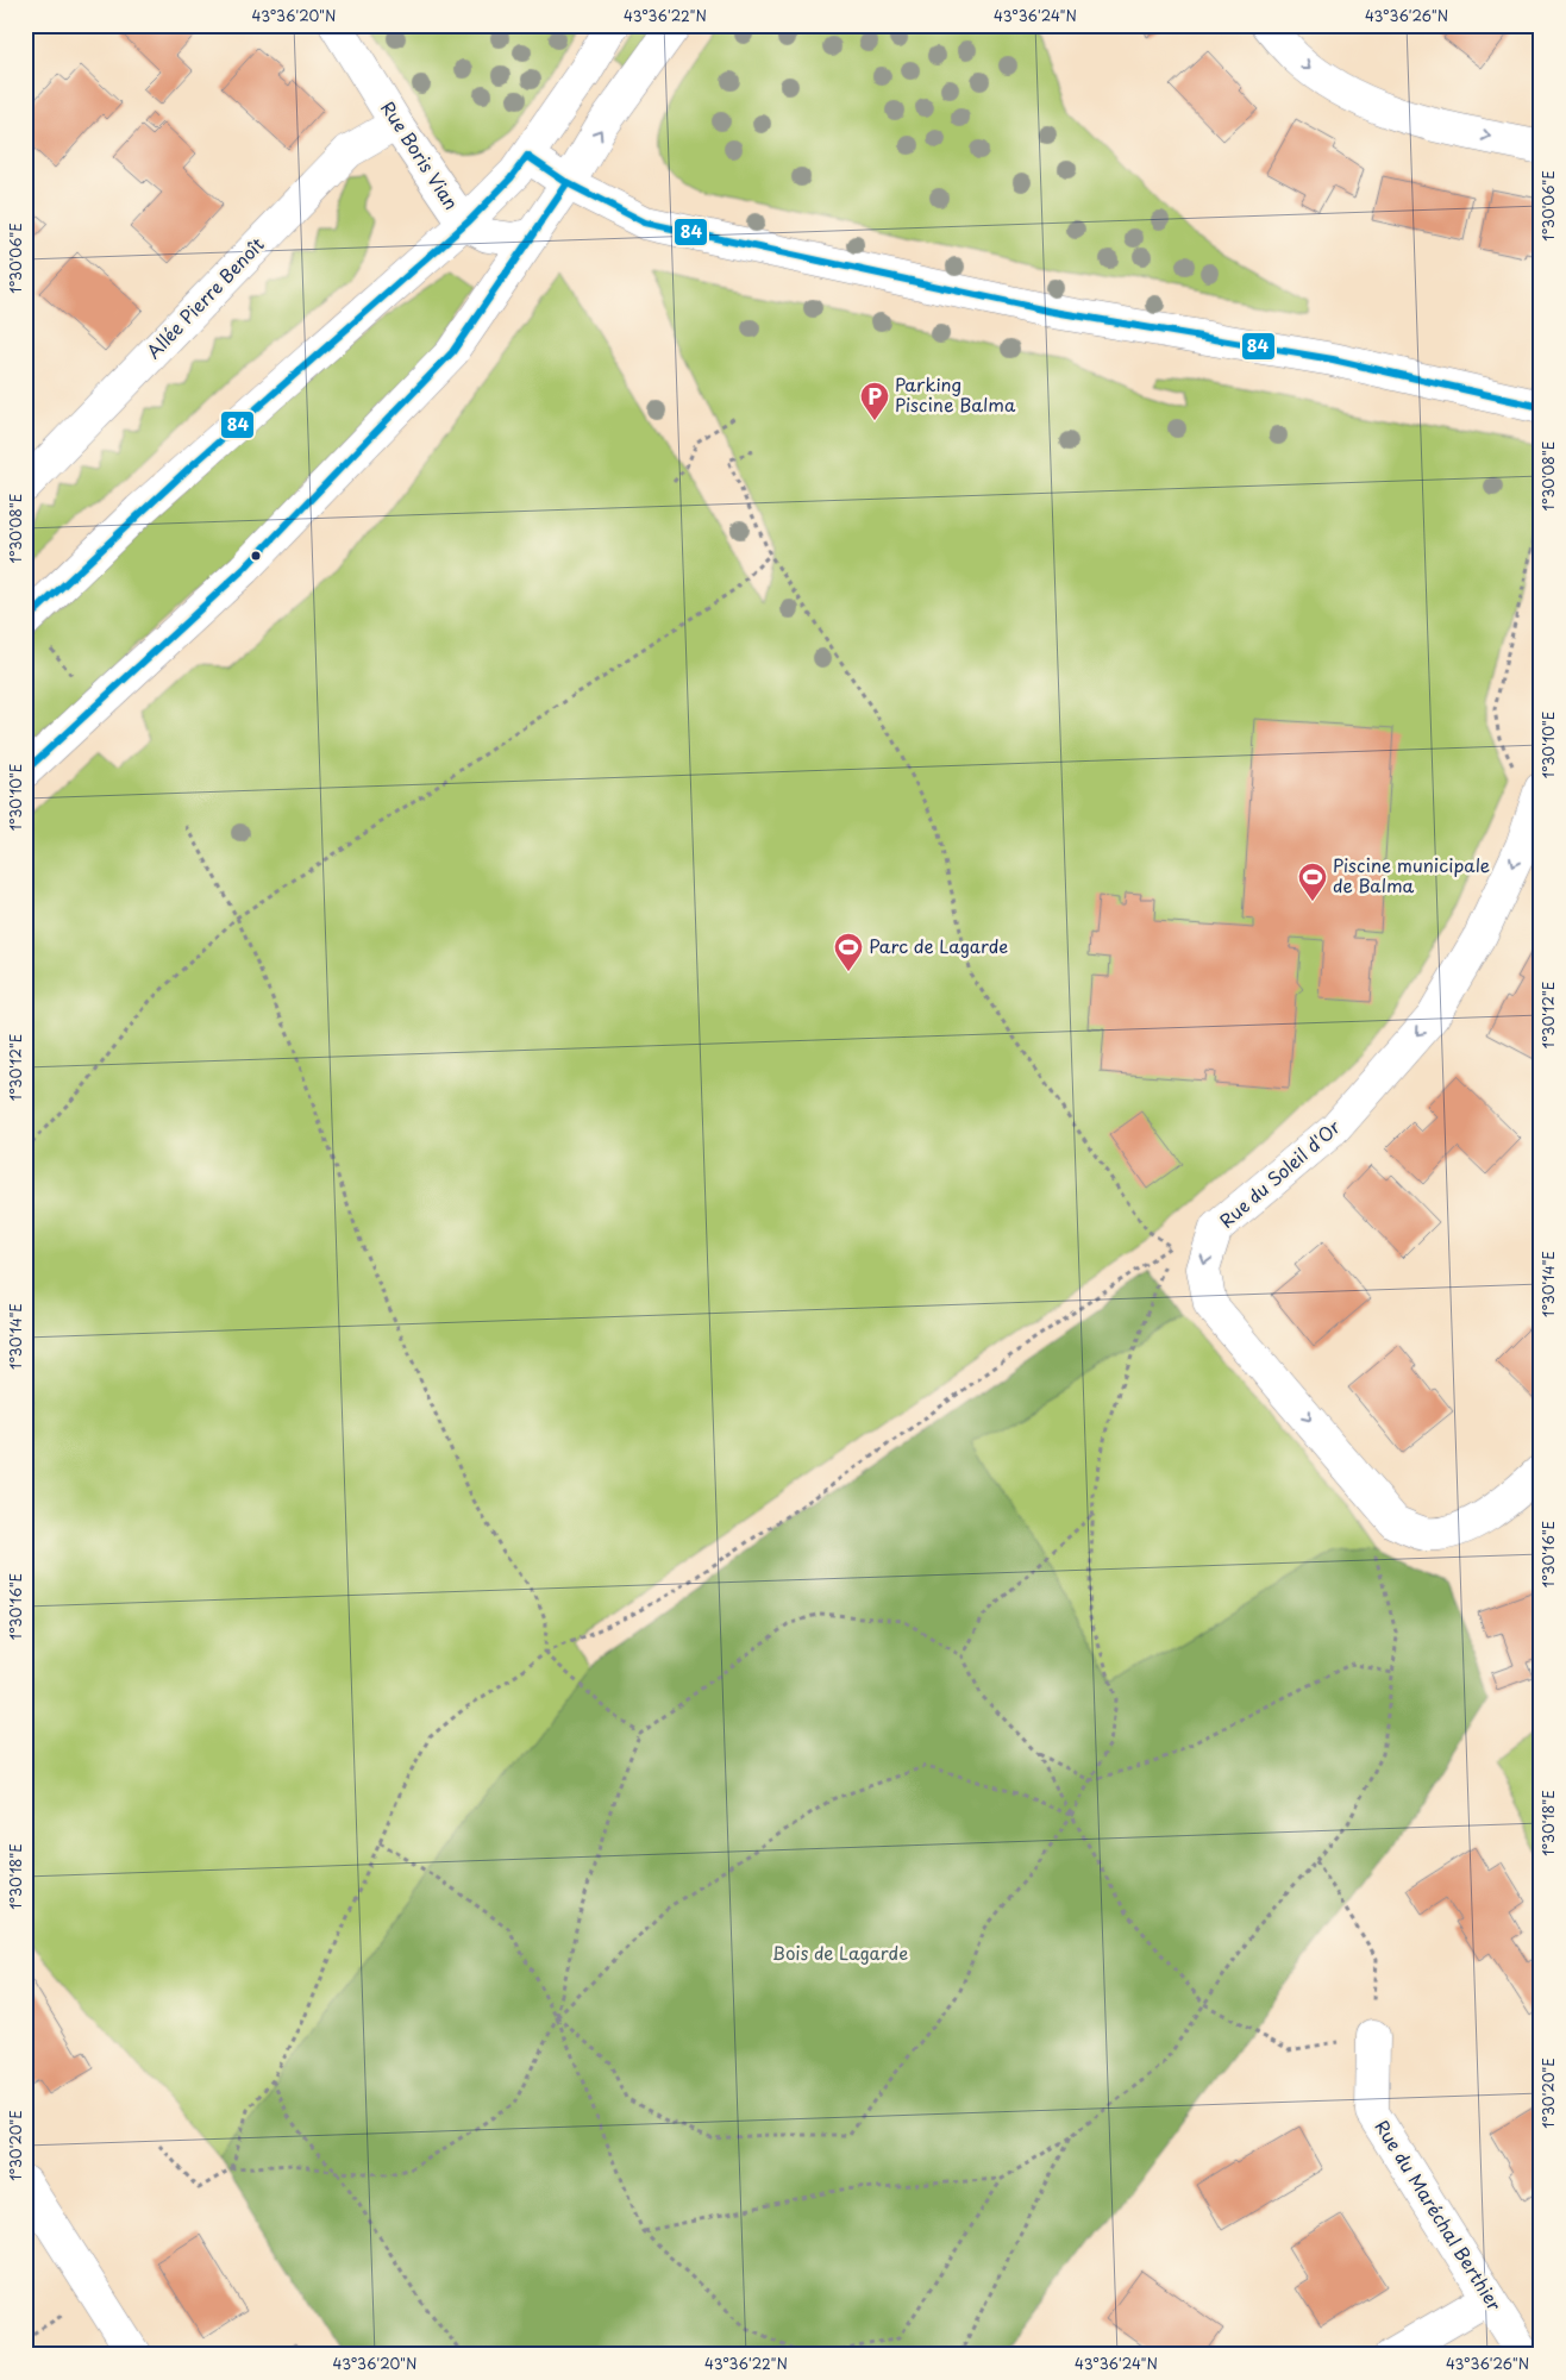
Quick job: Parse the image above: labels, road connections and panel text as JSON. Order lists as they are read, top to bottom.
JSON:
{
  "streets": {
    "street": [
      "Rue Boris Vian",
      "Allée Pierre Benoît",
      "Rue du Soleil d'Or",
      "Rue du Maréchal Berthier"
    ]
  },
  "crossings": [
    ["Rue Boris Vian", "Allée Pierre Benoît"]
  ],
  "one_way": ["Rue du Soleil d'Or"],
  "parks": ["Bois de Lagarde"],
  "places": {
    "parking": ["Parking Piscine Balma"],
    "sports": ["Piscine municipale de Balma", "Parc de Lagarde"]
  },
  "lines": ["transit line 84"],
  "coordinates": [
    "43°36'20\"N",
    "43°36'22\"N",
    "43°36'24\"N",
    "43°36'26\"N",
    "1°30'06\"E",
    "1°30'08\"E",
    "1°30'10\"E",
    "1°30'12\"E",
    "1°30'14\"E",
    "1°30'16\"E",
    "1°30'18\"E",
    "1°30'20\"E"
  ]
}
